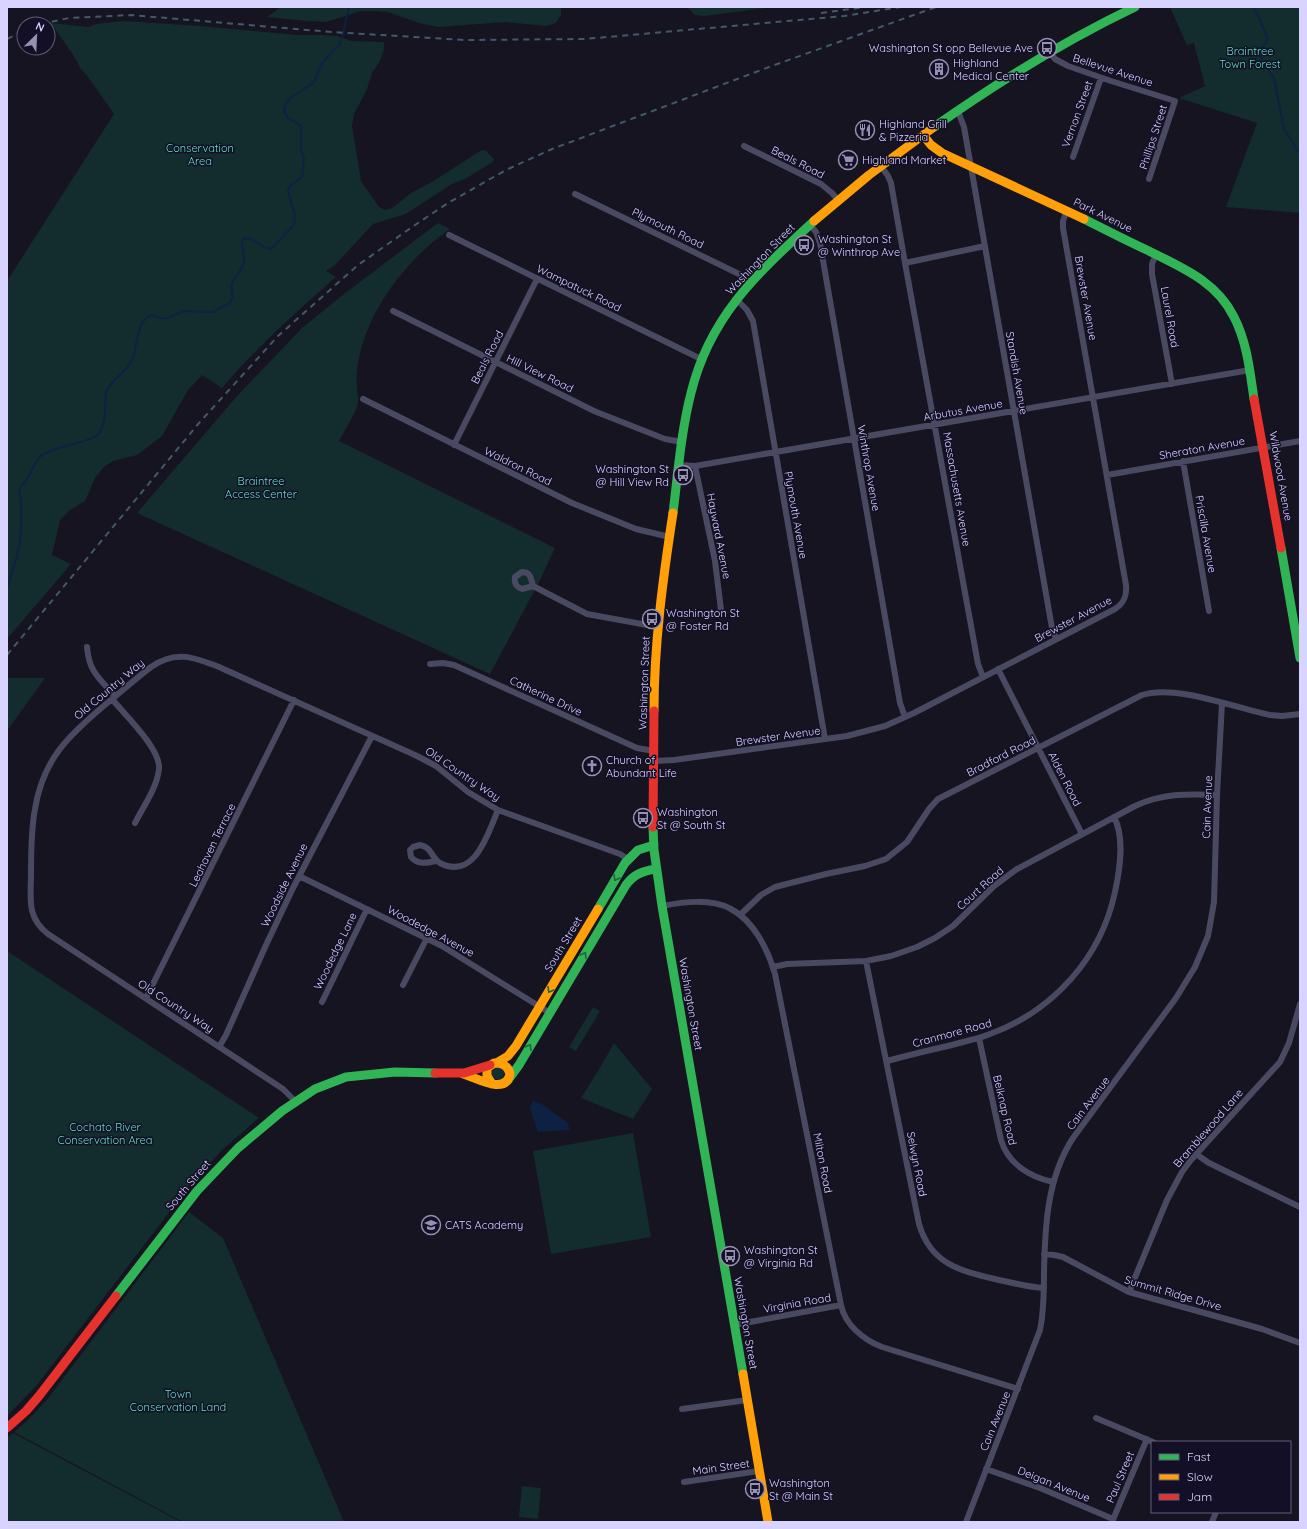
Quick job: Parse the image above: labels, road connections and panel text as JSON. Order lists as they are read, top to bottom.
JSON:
{
  "streets": {
    "main road": [
      "Park Avenue",
      "Washington Street",
      "Wildwood Avenue",
      "South Street"
    ],
    "street": [
      "Bellevue Avenue",
      "Vernon Street",
      "Phillips Street",
      "Beals Road",
      "Plymouth Road",
      "Wampatuck Road",
      "Brewster Avenue",
      "Laurel Road",
      "Hill View Road",
      "Standish Avenue",
      "Arbutus Avenue",
      "Sheraton Avenue",
      "Waldron Road",
      "Winthrop Avenue",
      "Massachusetts Avenue",
      "Plymouth Avenue",
      "Priscilla Avenue",
      "Hayward Avenue",
      "Old Country Way",
      "Catherine Drive",
      "Bradford Road",
      "Alden Road",
      "Cain Avenue",
      "Leahaven Terrace",
      "Woodside Avenue",
      "Court Road",
      "Woodedge Avenue",
      "Woodedge Lane",
      "Cranmore Road",
      "Belknap Road",
      "Bramblewood Lane",
      "Milton Road",
      "Selwyn Road",
      "Summit Ridge Drive",
      "Virginia Road",
      "Main Street",
      "Paul Street",
      "Deigan Avenue"
    ]
  },
  "crossings": [
    ["Bellevue Avenue", "Vernon Street"],
    ["Bellevue Avenue", "Phillips Street"],
    ["Bellevue Avenue", "Washington Street"],
    ["Beals Road", "Washington Street"],
    ["Beals Road", "Wampatuck Road"],
    ["Beals Road", "Hill View Road"],
    ["Beals Road", "Waldron Road"],
    ["Park Avenue", "Washington Street"],
    ["Park Avenue", "Brewster Avenue"],
    ["Park Avenue", "Laurel Road"],
    ["Park Avenue", "Standish Avenue"],
    ["Park Avenue", "Wildwood Avenue"],
    ["Plymouth Road", "Washington Street"],
    ["Washington Street", "Wampatuck Road"],
    ["Washington Street", "Brewster Avenue"],
    ["Washington Street", "Hill View Road"],
    ["Washington Street", "Standish Avenue"],
    ["Washington Street", "Arbutus Avenue"],
    ["Washington Street", "Waldron Road"],
    ["Washington Street", "Winthrop Avenue"],
    ["Washington Street", "Massachusetts Avenue"],
    ["Washington Street", "Plymouth Avenue"],
    ["Washington Street", "Catherine Drive"],
    ["Washington Street", "South Street"],
    ["Washington Street", "Milton Road"],
    ["Washington Street", "Virginia Road"],
    ["Washington Street", "Main Street"],
    ["Brewster Avenue", "Standish Avenue"],
    ["Brewster Avenue", "Arbutus Avenue"],
    ["Brewster Avenue", "Sheraton Avenue"],
    ["Brewster Avenue", "Winthrop Avenue"],
    ["Brewster Avenue", "Massachusetts Avenue"],
    ["Brewster Avenue", "Plymouth Avenue"],
    ["Brewster Avenue", "Alden Road"],
    ["Laurel Road", "Arbutus Avenue"],
    ["Standish Avenue", "Arbutus Avenue"],
    ["Arbutus Avenue", "Winthrop Avenue"],
    ["Arbutus Avenue", "Wildwood Avenue"],
    ["Arbutus Avenue", "Massachusetts Avenue"],
    ["Arbutus Avenue", "Plymouth Avenue"],
    ["Arbutus Avenue", "Hayward Avenue"],
    ["Sheraton Avenue", "Wildwood Avenue"],
    ["Sheraton Avenue", "Priscilla Avenue"],
    ["Old Country Way", "Leahaven Terrace"],
    ["Old Country Way", "Woodside Avenue"],
    ["Old Country Way", "South Street"],
    ["Bradford Road", "Alden Road"],
    ["Bradford Road", "Cain Avenue"],
    ["Bradford Road", "Milton Road"],
    ["Alden Road", "Court Road"],
    ["Cain Avenue", "Court Road"],
    ["Cain Avenue", "Belknap Road"],
    ["Cain Avenue", "Milton Road"],
    ["Cain Avenue", "Selwyn Road"],
    ["Cain Avenue", "Summit Ridge Drive"],
    ["Cain Avenue", "Deigan Avenue"],
    ["Woodside Avenue", "Woodedge Avenue"],
    ["Court Road", "Cranmore Road"],
    ["Court Road", "Milton Road"],
    ["Court Road", "Selwyn Road"],
    ["Woodedge Avenue", "South Street"],
    ["Woodedge Avenue", "Woodedge Lane"],
    ["Cranmore Road", "Belknap Road"],
    ["Cranmore Road", "Selwyn Road"],
    ["Bramblewood Lane", "Summit Ridge Drive"],
    ["Milton Road", "Virginia Road"],
    ["Paul Street", "Deigan Avenue"]
  ],
  "parks": [
    "Braintree Town Forest",
    "Conservation Area",
    "Braintree Access Center",
    "Cochato River Conservation Area",
    "Town Conservation Land"
  ],
  "places": {
    "bus stop": [
      "Washington St opp Bellevue Ave",
      "Washington St @ Winthrop Ave",
      "Washington St @ Hill View Rd",
      "Washington St @ Foster Rd",
      "Washington St @ South St",
      "Washington St @ Virginia Rd",
      "Washington St @ Main St"
    ],
    "building": ["Highland Medical Center"],
    "restaurant": ["Highland Grill & Pizzeria"],
    "supermarket": ["Highland Market"],
    "church": ["Church of Abundant Life"],
    "school or university": ["CATS Academy"]
  },
  "legend": ["Fast", "Slow", "Jam"],
  "north": "top right"
}
